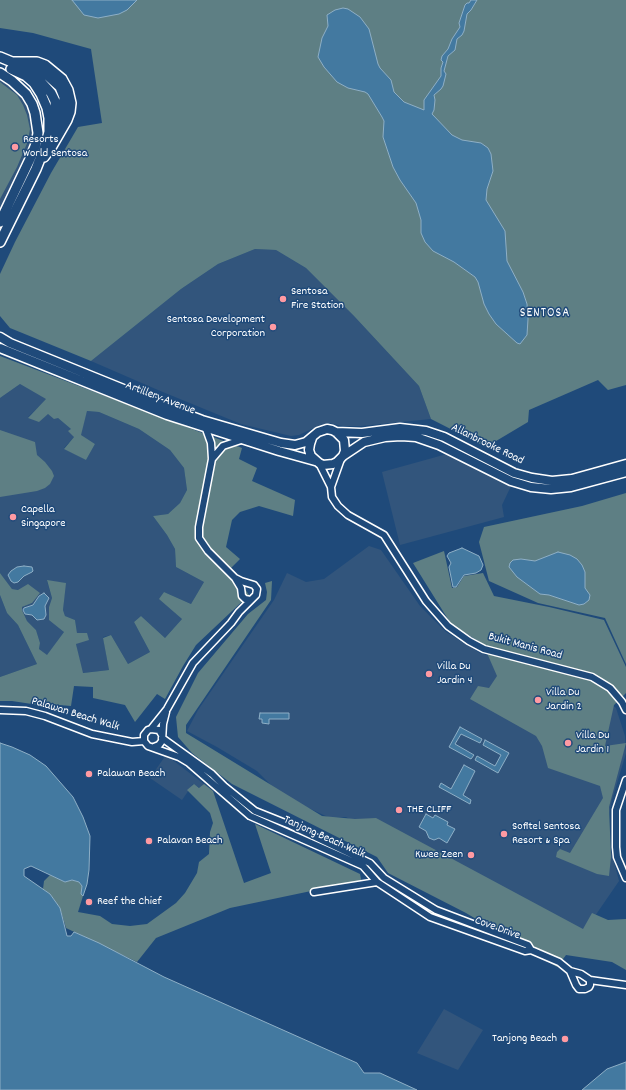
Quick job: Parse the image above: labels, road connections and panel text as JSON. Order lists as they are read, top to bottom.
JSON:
{
  "streets": {
    "street": [
      "Artillery Avenue",
      "Allanbrooke Road",
      "Bukit Manis Road",
      "Palawan Beach Walk",
      "Tanjong Beach Walk",
      "Cove Drive"
    ]
  },
  "crossings": [
    ["Artillery Avenue", "Allanbrooke Road"],
    ["Palawan Beach Walk", "Tanjong Beach Walk"],
    ["Tanjong Beach Walk", "Cove Drive"]
  ],
  "districts": ["SENTOSA"],
  "places": [
    "Resorts World Sentosa",
    "Sentosa Fire Station",
    "Sentosa Development Corporation",
    "Capella Singapore",
    "Villa Du Jardin 4",
    "Villa Du Jardin 2",
    "Villa Du Jardin 1",
    "Palawan Beach",
    "THE CLIFF",
    "Sofitel Sentosa Resort & Spa",
    "Palavan Beach",
    "Kwee Zeen",
    "Reef the Chief",
    "Tanjong Beach"
  ]
}
